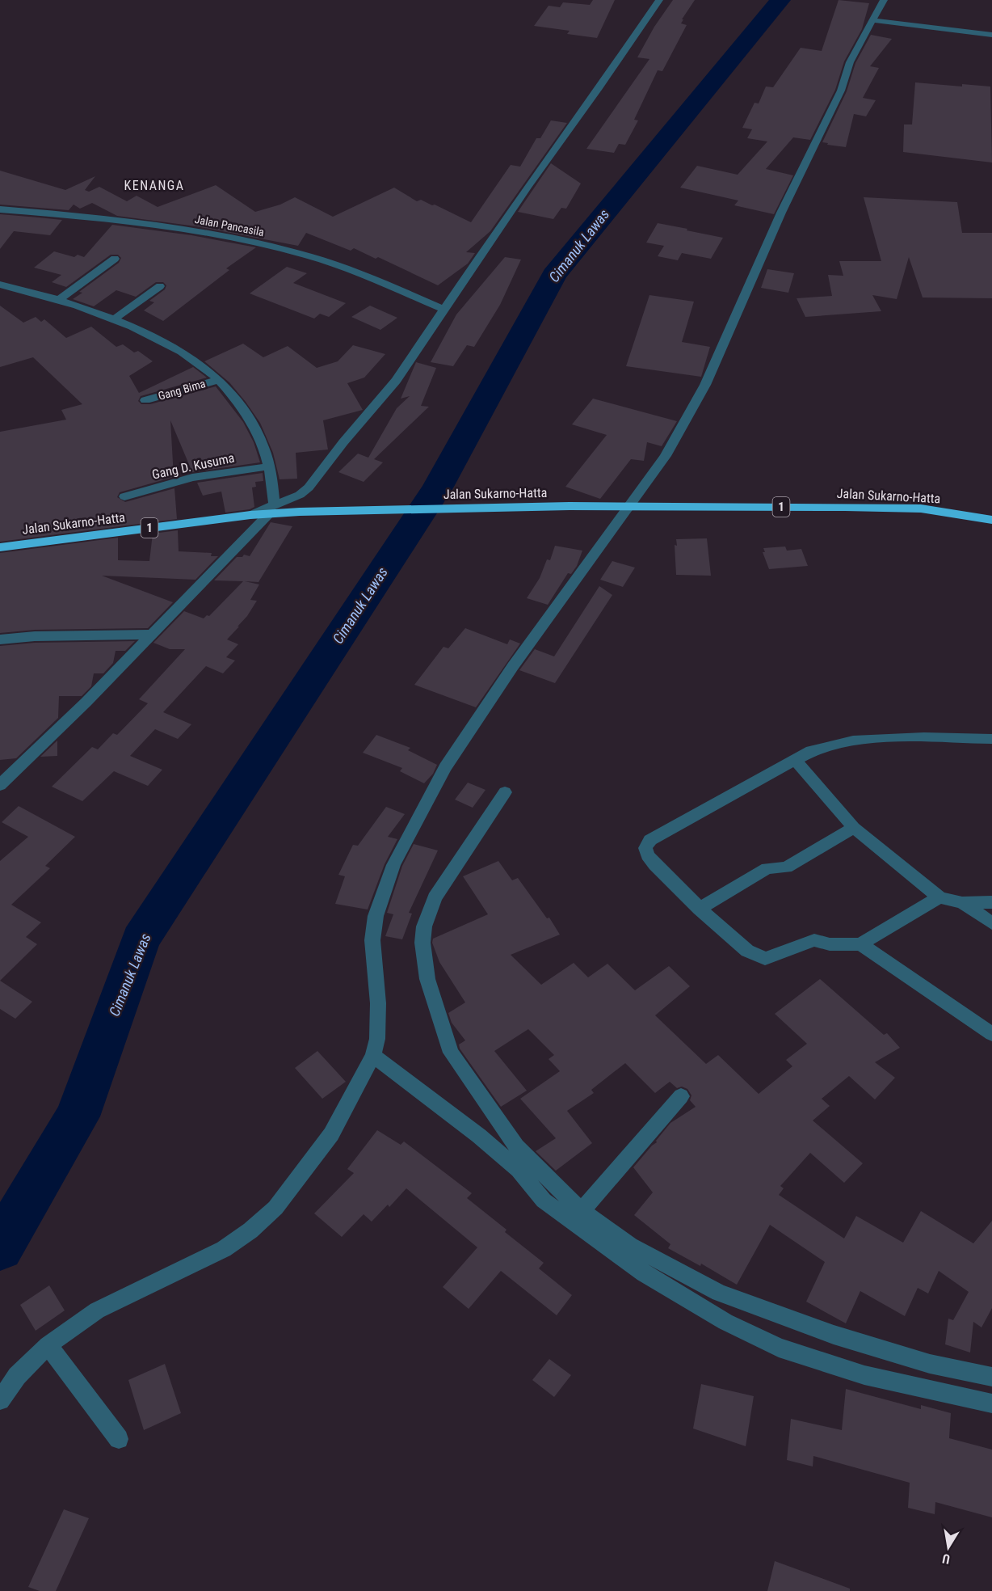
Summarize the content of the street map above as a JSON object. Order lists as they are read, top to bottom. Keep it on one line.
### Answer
{"streets":{"highway":["Jalan Sukarno-Hatta","1"],"street":["Jalan Pancasila","Gang Bima","Gang D. Kusuma"]},"districts":["KENANGA"],"water":["Cimanuk Lawas"],"north":"bottom"}
